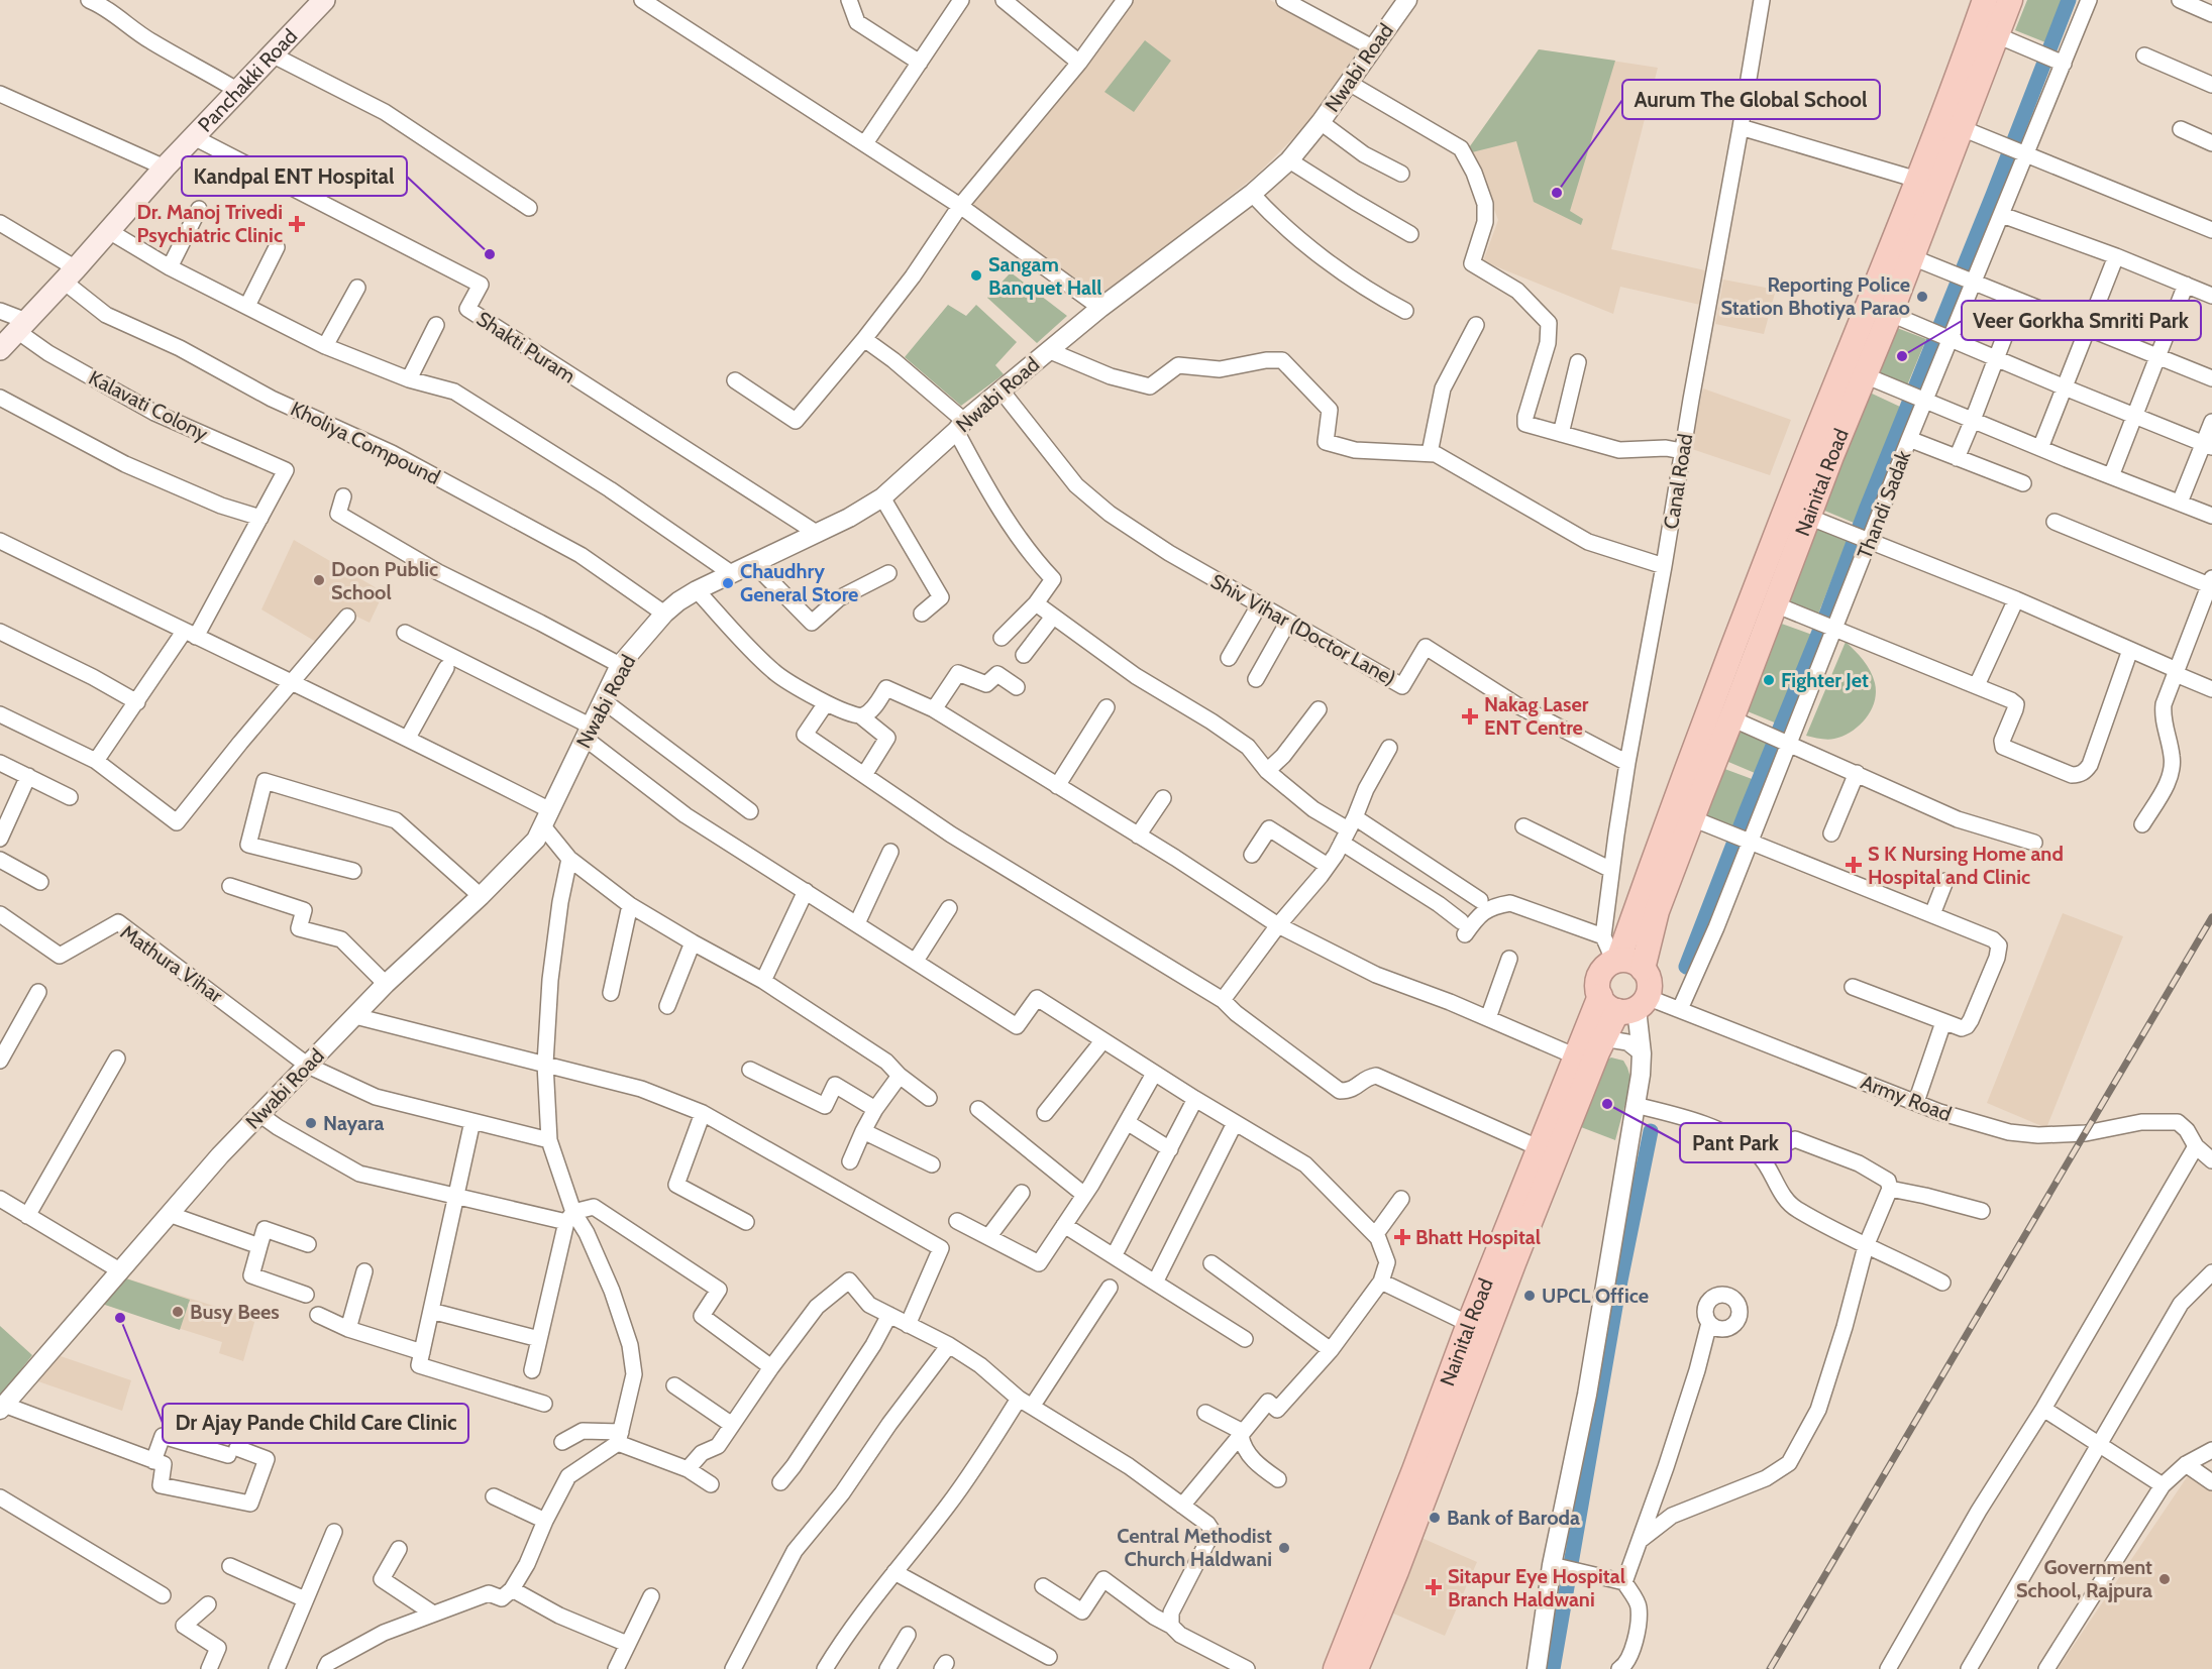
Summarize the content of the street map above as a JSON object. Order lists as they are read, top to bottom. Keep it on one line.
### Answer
{"streets":{"highway":["Nainital Road"],"main road":["Panchakki Road"],"street":["Nwabi Road","Shakti Puram","Kalavati Colony","Kholiya Compound","Canal Road","Thandi Sadak","Shiv Vihar (Doctor Lane)","Mathura Vihar","Army Road"]},"crossings":[["Nwabi Road","Shakti Puram"],["Nwabi Road","Kholiya Compound"],["Nwabi Road","Shiv Vihar (Doctor Lane)"],["Nwabi Road","Mathura Vihar"],["Panchakki Road","Shakti Puram"],["Panchakki Road","Kalavati Colony"],["Panchakki Road","Kholiya Compound"],["Canal Road","Shiv Vihar (Doctor Lane)"],["Nainital Road","Army Road"],["Thandi Sadak","Army Road"]],"places":{"other":["Aurum The Global School","Kandpal ENT Hospital","Sangam Banquet Hall","Reporting Police Station Bhotiya Parao","Veer Gorkha Smriti Park","Doon Public School","Chaudhry General Store","Fighter Jet","Pant Park","Nayara","UPCL Office","Busy Bees","Dr Ajay Pande Child Care Clinic","Bank of Baroda","Central Methodist Church Haldwani","Government School, Rajpura"],"health":["Dr. Manoj Trivedi Psychiatric Clinic","Nakag Laser ENT Centre","S K Nursing Home and Hospital and Clinic","Bhatt Hospital","Sitapur Eye Hospital Branch Haldwani"]}}
